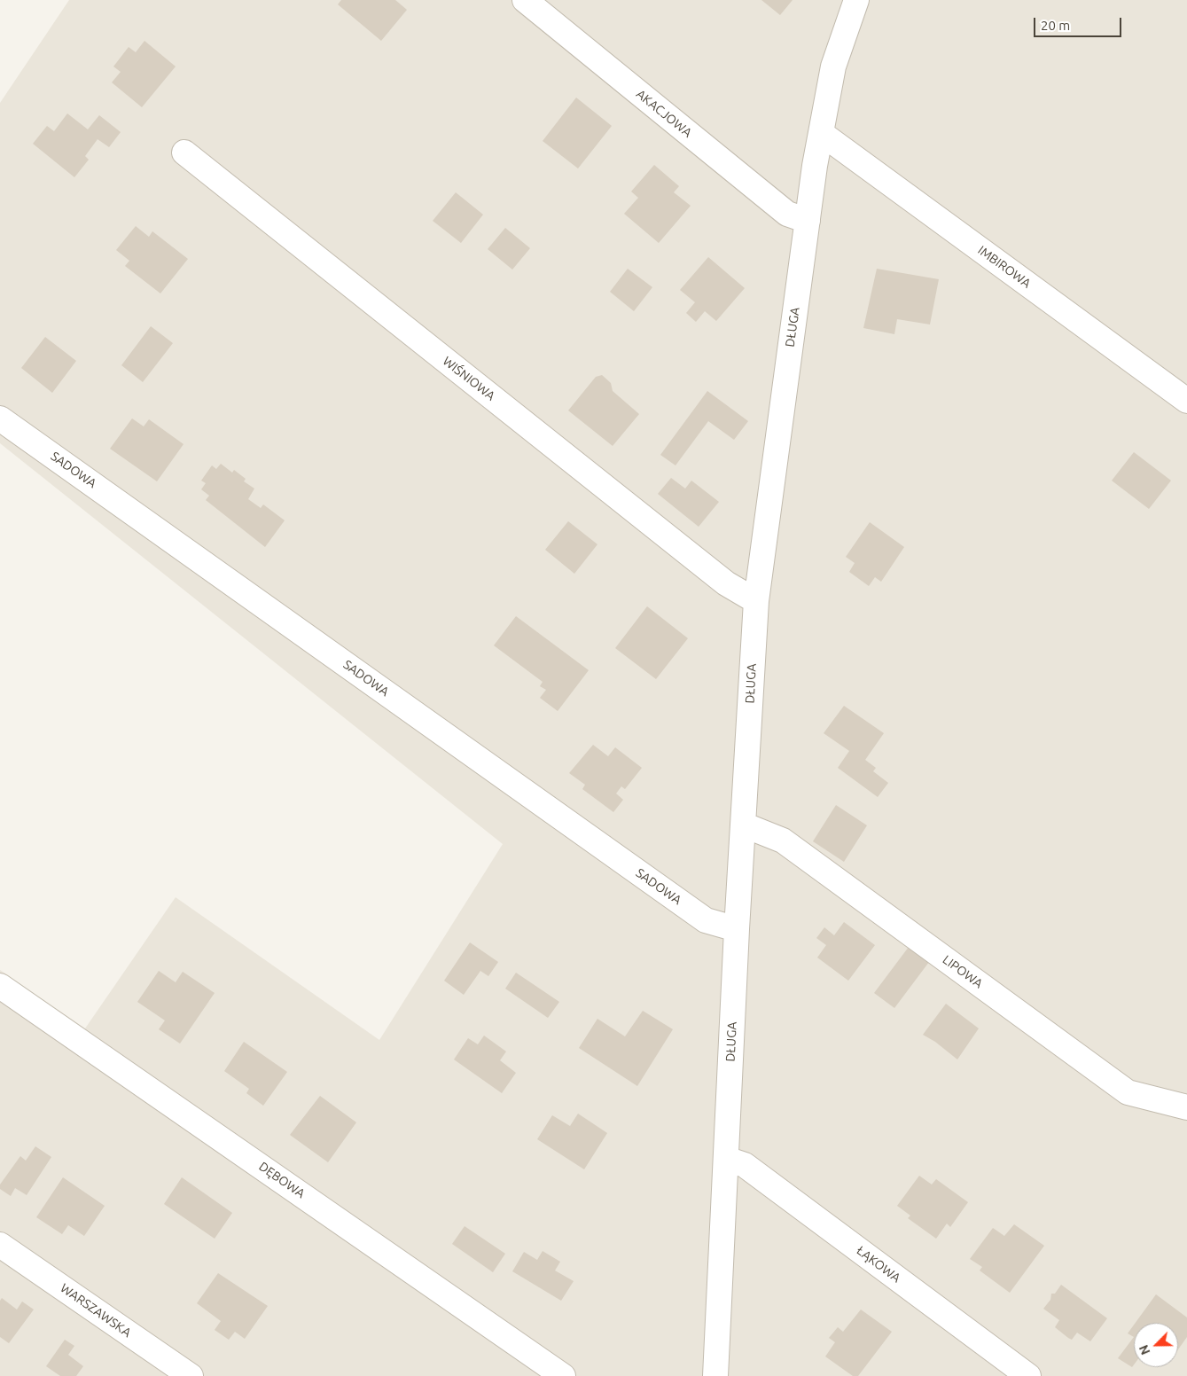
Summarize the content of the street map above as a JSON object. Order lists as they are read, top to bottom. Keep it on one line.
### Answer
{"streets":{"street":["AKACJOWA","IMBIROWA","DŁUGA","WIŚNIOWA","SADOWA","LIPOWA","DĘBOWA","ŁĄKOWA","WARSZAWSKA"]},"crossings":[["AKACJOWA","DŁUGA"],["IMBIROWA","DŁUGA"],["DŁUGA","WIŚNIOWA"],["DŁUGA","SADOWA"],["DŁUGA","LIPOWA"],["DŁUGA","ŁĄKOWA"]],"scale_bar":"20 m","north":"bottom left"}
